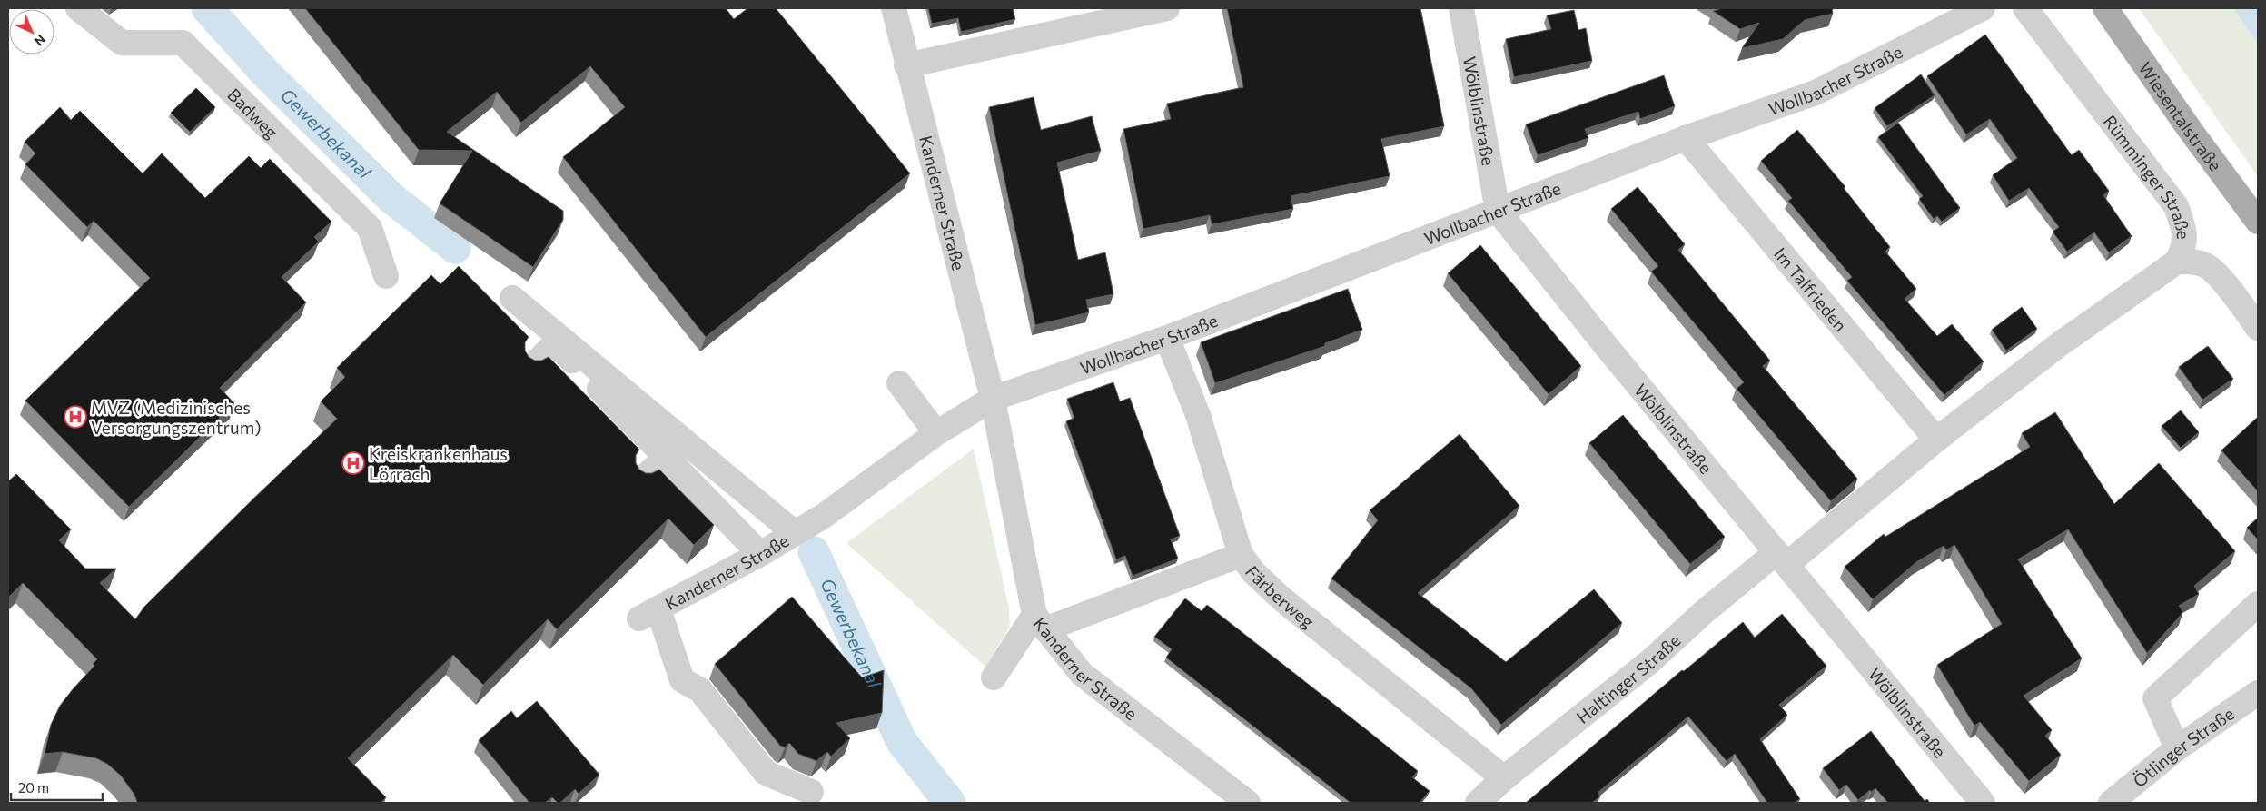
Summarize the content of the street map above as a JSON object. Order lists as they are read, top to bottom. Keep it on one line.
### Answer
{"streets":{"main road":["Wiesentalstraße"],"street":["Wollbacher Straße","Wölblinstraße","Badweg","Rümminger Straße","Kanderner Straße","Im Talfrieden","Färberweg","Haltinger Straße","Ötlinger Straße"]},"crossings":[["Wollbacher Straße","Wölblinstraße"],["Wollbacher Straße","Kanderner Straße"],["Wollbacher Straße","Im Talfrieden"],["Wollbacher Straße","Färberweg"],["Wölblinstraße","Haltinger Straße"],["Rümminger Straße","Haltinger Straße"],["Im Talfrieden","Haltinger Straße"],["Färberweg","Haltinger Straße"]],"water":["Gewerbekanal"],"places":{"hospital":["MVZ (Medizinisches Versorgungszentrum)","Kreiskrankenhaus Lörrach"]},"scale_bar":"20 m","north":"bottom right"}
